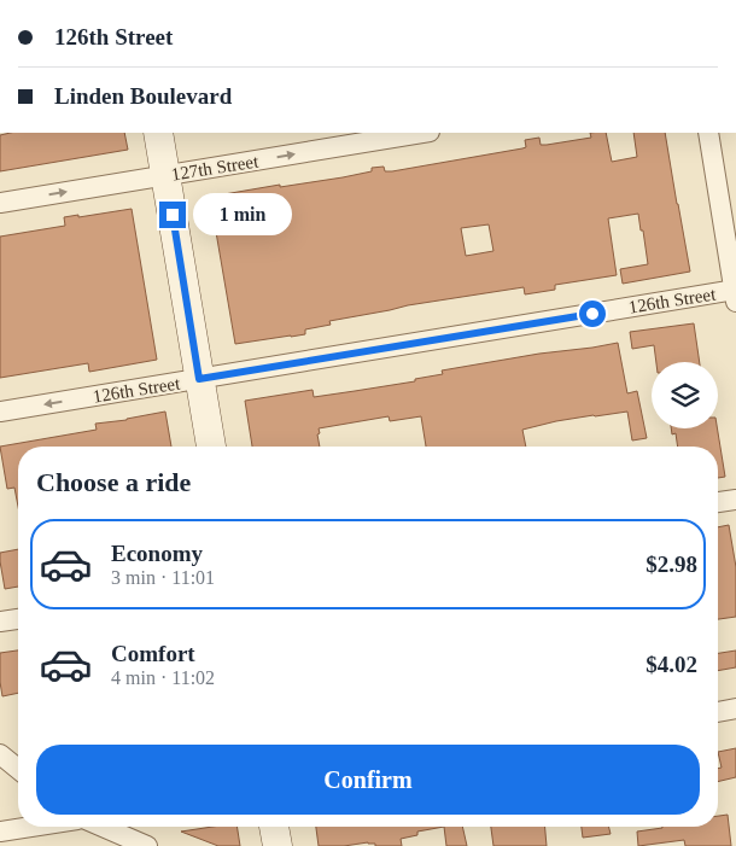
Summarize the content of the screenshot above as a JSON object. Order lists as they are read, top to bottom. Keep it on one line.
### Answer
{"streets":{"street":["127th Street","126th Street"]},"one_way":["127th Street"],"page":{"banner":["126th Street","Linden Boulevard"],"bubble":"1 min","heading":"Choose a ride","list":[{"name":"Economy","note":"3 min · 11:01","value":"$2.98"},{"name":"Comfort","note":"4 min · 11:02","value":"$4.02"}],"buttons":"Confirm"}}
